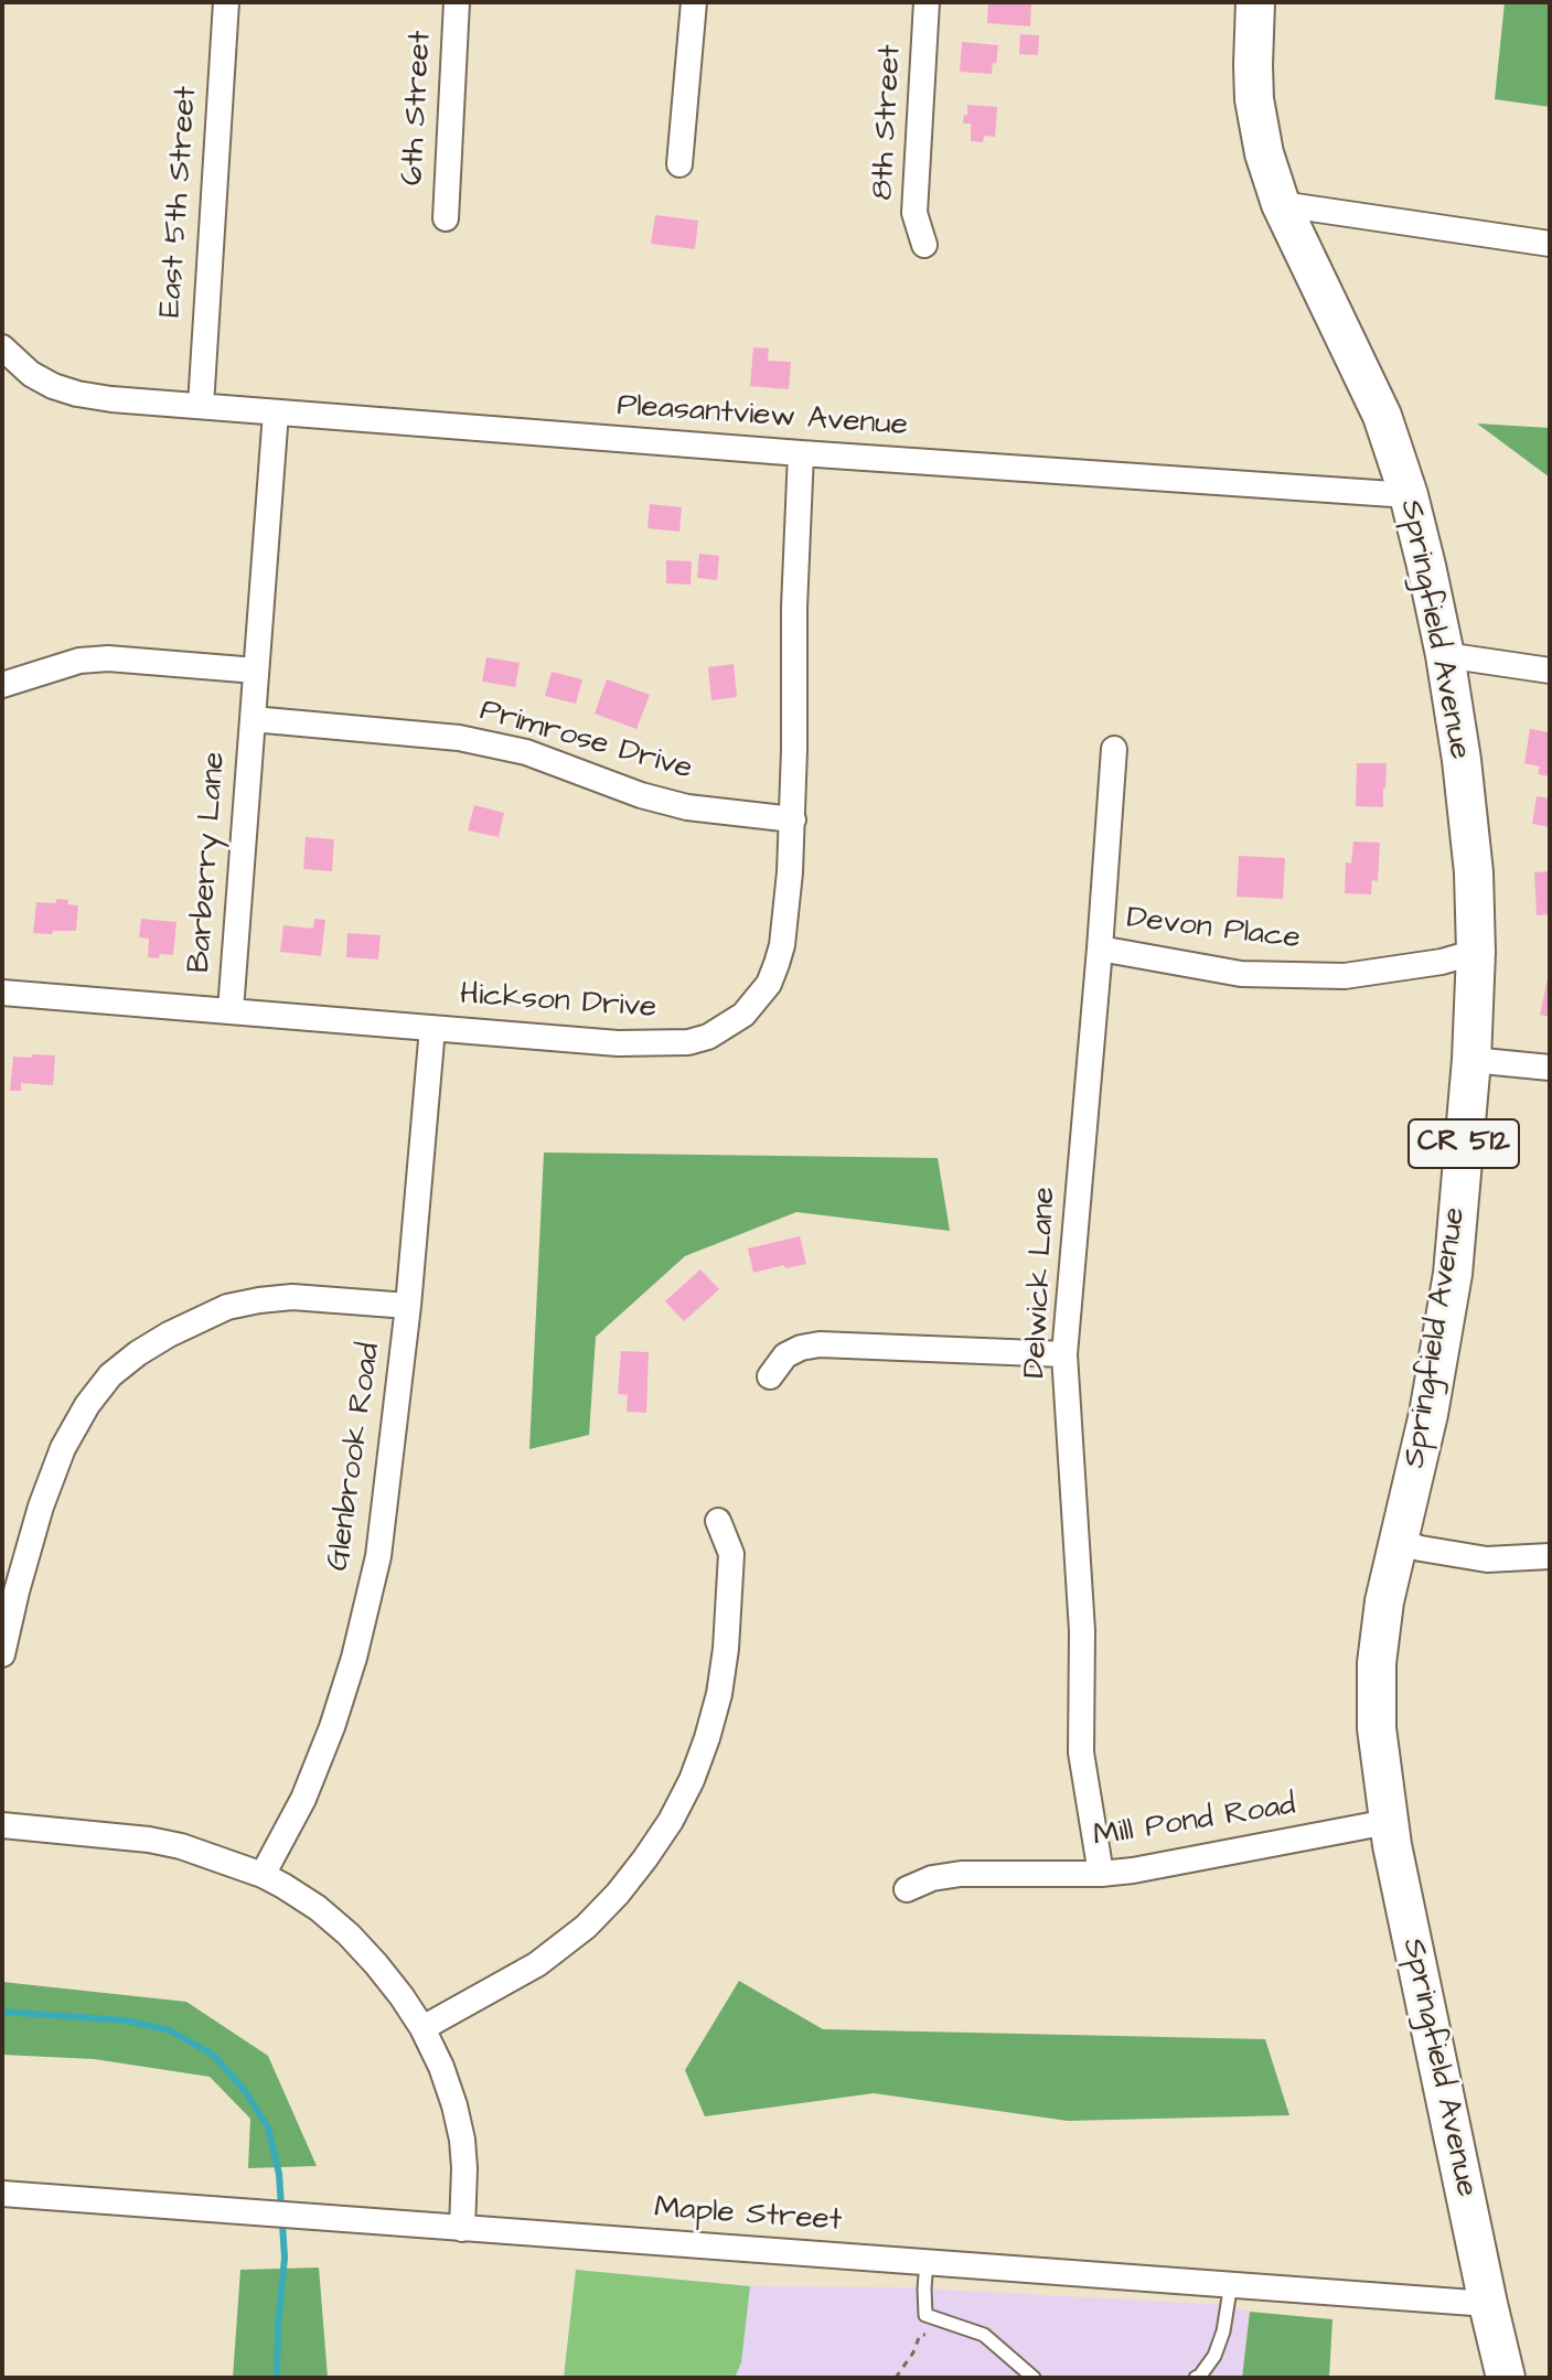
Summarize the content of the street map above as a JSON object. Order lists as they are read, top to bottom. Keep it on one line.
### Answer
{"streets":{"main road":["Springfield Avenue","CR 512"],"street":["6th Street","8th Street","East 5th Street","Pleasantview Avenue","Primrose Drive","Barberry Lane","Devon Place","Hickson Drive","Delwick Lane","Glenbrook Road","Mill Pond Road","Maple Street"]},"crossings":[["East 5th Street","Pleasantview Avenue"],["Pleasantview Avenue","Springfield Avenue"],["Pleasantview Avenue","Hickson Drive"],["Springfield Avenue","Devon Place"],["Springfield Avenue","Mill Pond Road"],["Springfield Avenue","Maple Street"],["Primrose Drive","Barberry Lane"],["Primrose Drive","Hickson Drive"],["Barberry Lane","Hickson Drive"],["Devon Place","Delwick Lane"],["Hickson Drive","Glenbrook Road"],["Delwick Lane","Mill Pond Road"]]}
